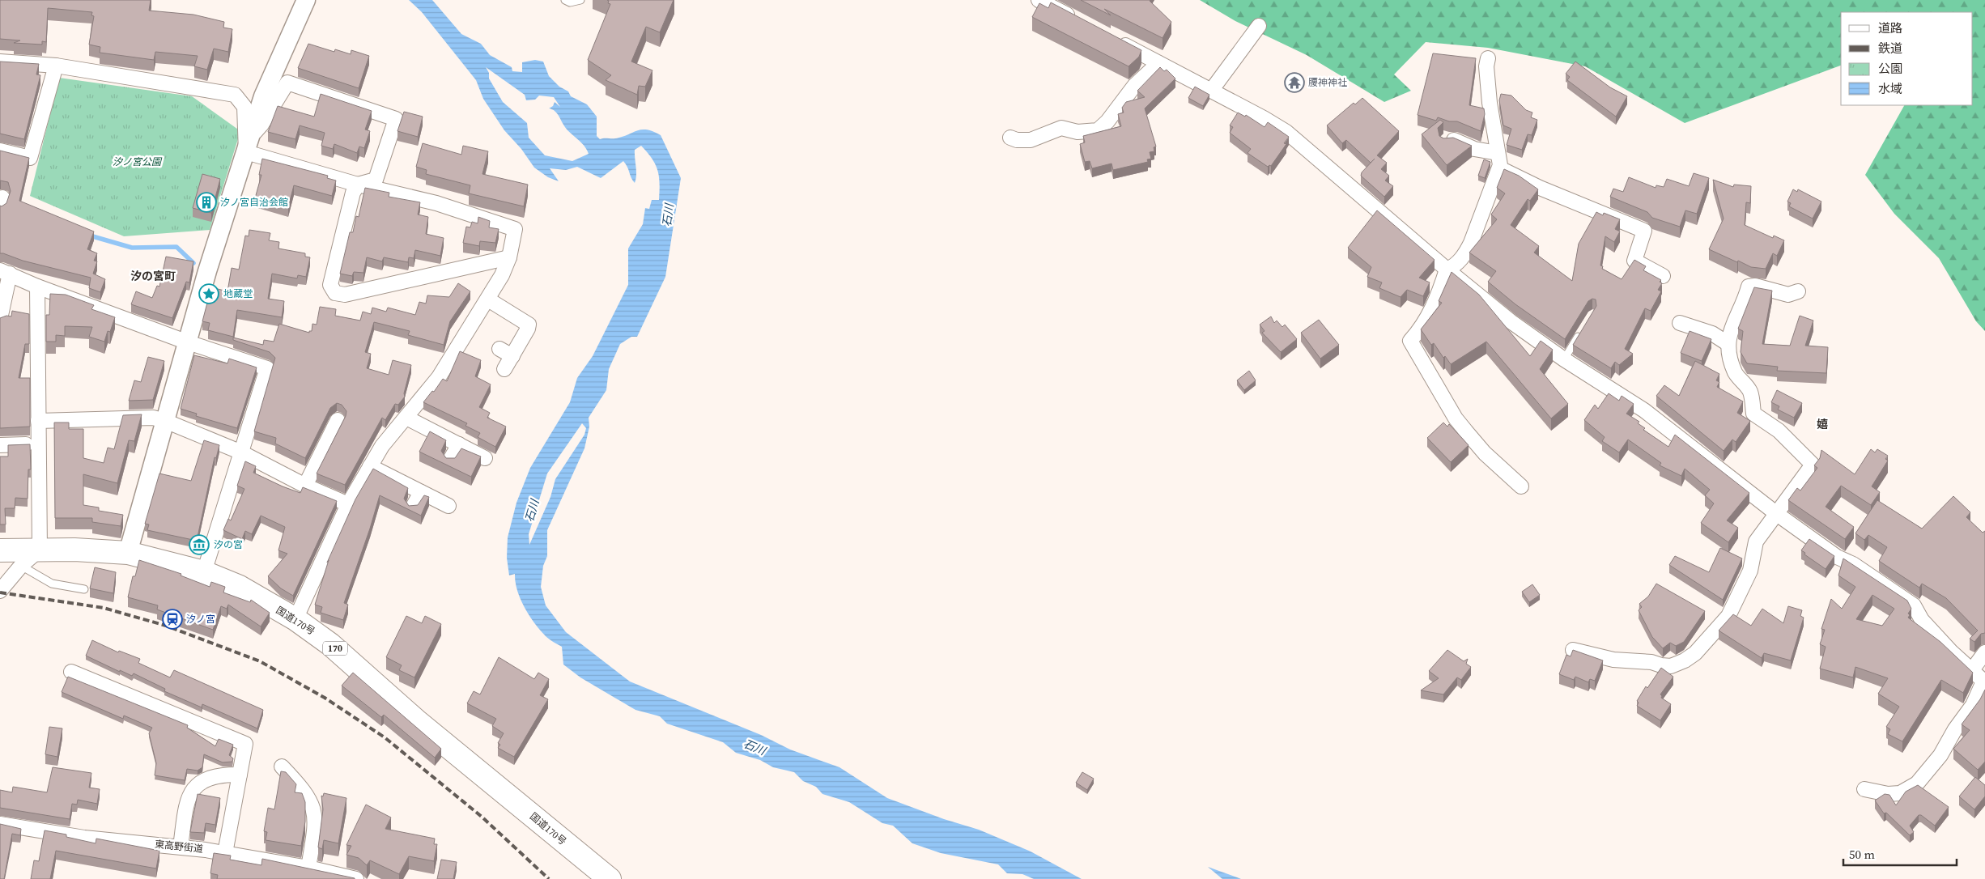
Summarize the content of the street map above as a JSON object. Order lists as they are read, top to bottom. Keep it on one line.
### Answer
{"streets":{"highway":["国道170号","170"],"street":["東高野街道"]},"districts":["汐の宮町","嬉"],"water":["石川"],"parks":["汐ノ宮公園"],"places":{"temple":["腰神神社"],"building":["汐ノ宮自治会館"],"place":["地蔵堂"],"museum":["汐の宮"],"station":["汐ノ宮"]},"legend":["道路","鉄道","公園","水域"],"scale_bar":"50 m"}
